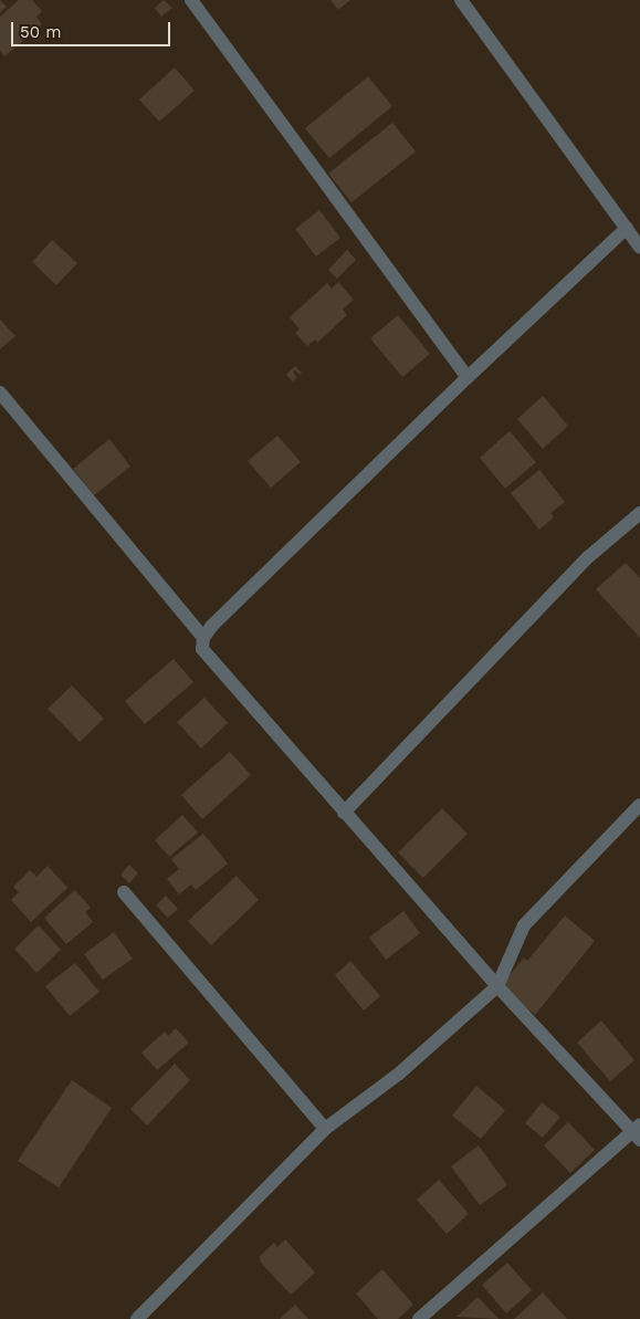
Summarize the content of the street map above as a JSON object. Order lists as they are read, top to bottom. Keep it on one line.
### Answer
{"scale_bar":"50 m"}
